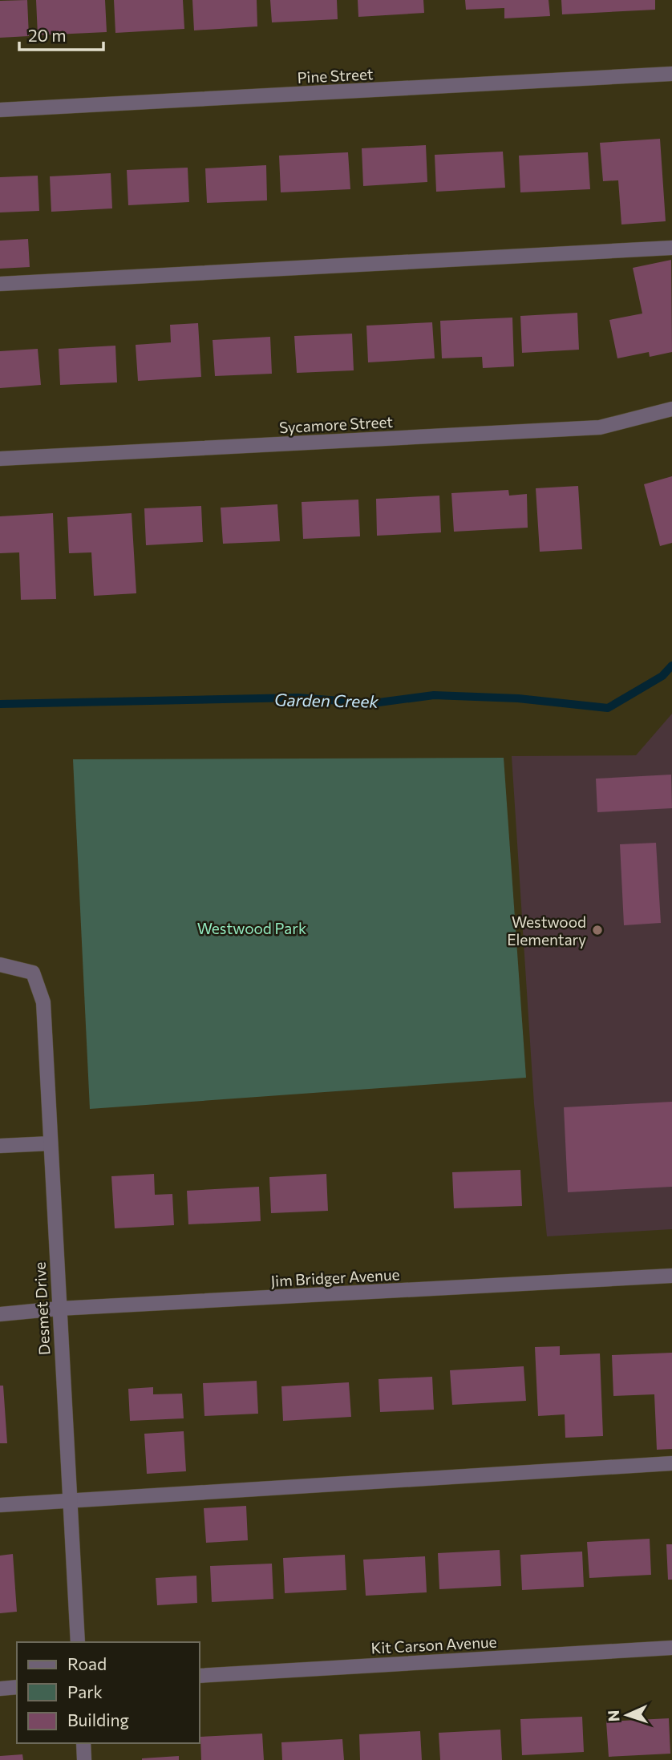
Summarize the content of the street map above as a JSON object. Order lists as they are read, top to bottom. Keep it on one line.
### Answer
{"streets":{"street":["Pine Street","Sycamore Street","Jim Bridger Avenue","Desmet Drive","Kit Carson Avenue"]},"crossings":[["Jim Bridger Avenue","Desmet Drive"]],"water":["Garden Creek"],"parks":["Westwood Park"],"places":["Westwood Elementary"],"legend":["Road","Park","Building"],"scale_bar":"20 m","north":"left"}
